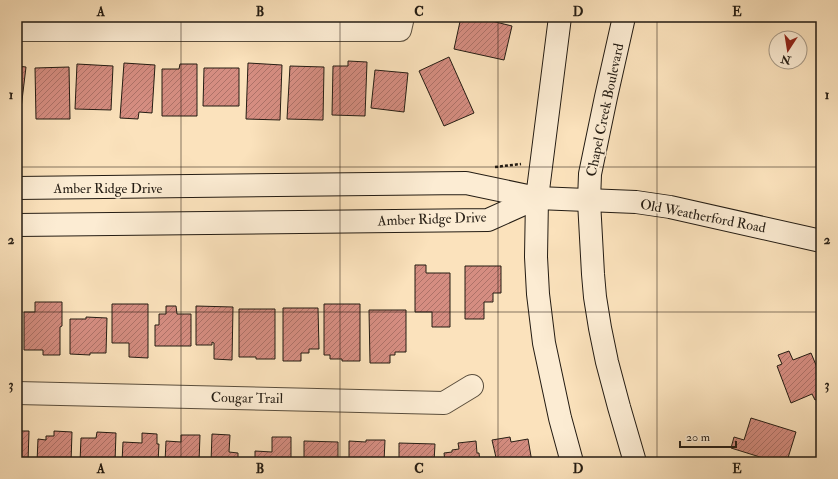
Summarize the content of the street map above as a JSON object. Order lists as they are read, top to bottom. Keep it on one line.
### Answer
{"streets":{"street":["Chapel Creek Boulevard","Amber Ridge Drive","Old Weatherford Road","Cougar Trail"]},"crossings":[["Chapel Creek Boulevard","Old Weatherford Road"],["Amber Ridge Drive","Old Weatherford Road"]],"scale_bar":"20 m","north":"bottom","grid":{"columns":["A","B","C","D","E"],"rows":["1","2","3"]}}
